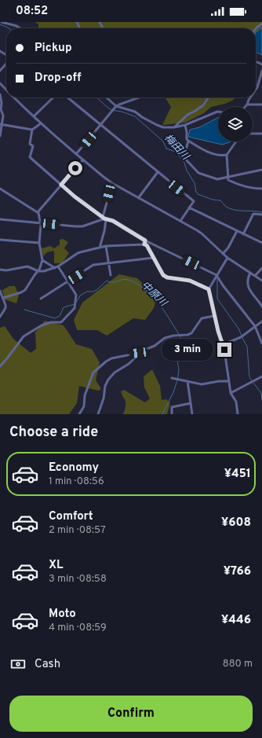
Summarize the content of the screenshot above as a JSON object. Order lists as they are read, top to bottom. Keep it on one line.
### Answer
{"water":["梅田川","中原川"],"page":{"status":"08:52","banner":["Pickup","Drop-off"],"bubble":"3 min","heading":"Choose a ride","list":[{"name":"Economy","note":"1 min · 08:56","value":"¥451"},{"name":"Comfort","note":"2 min · 08:57","value":"¥608"},{"name":"XL","note":"3 min · 08:58","value":"¥766"},{"name":"Moto","note":"4 min · 08:59","value":"¥446"}],"pay":["Cash","880 m"],"buttons":"Confirm"}}
